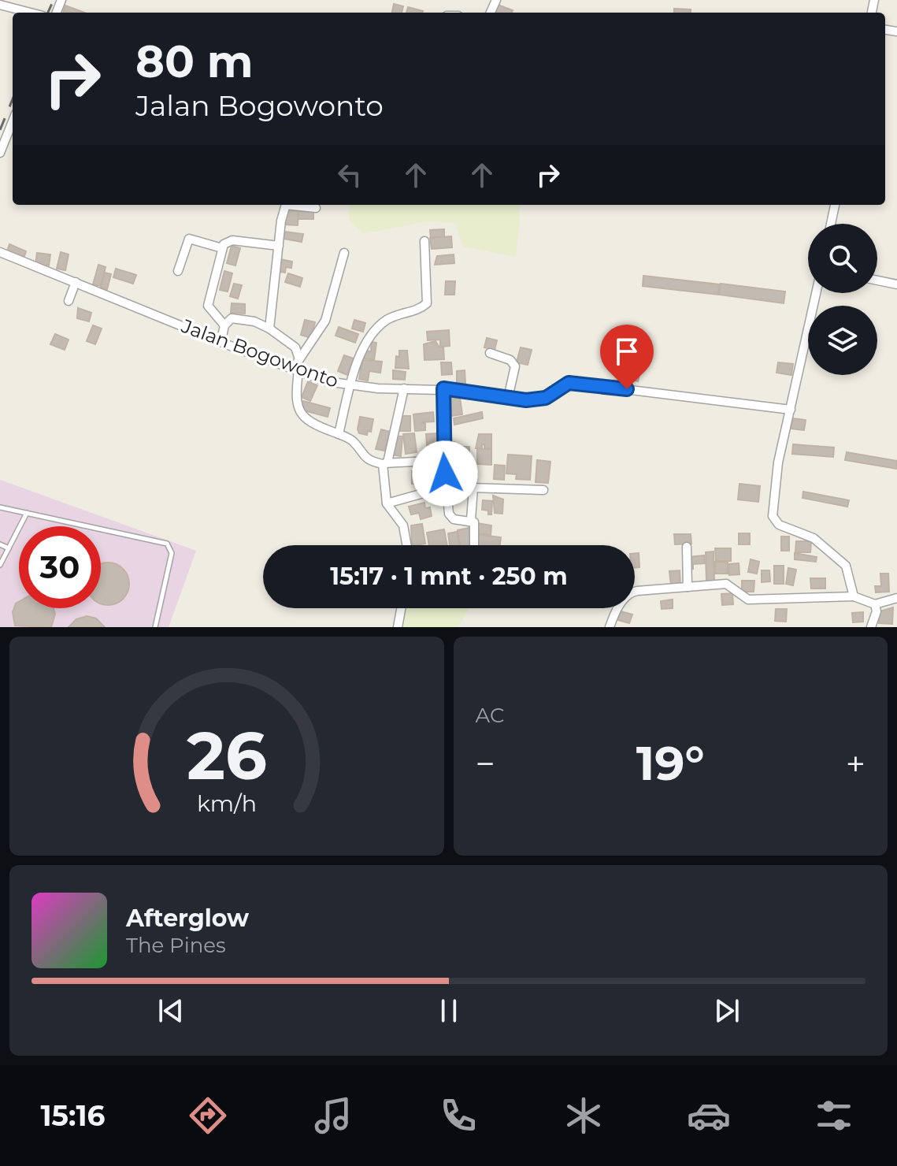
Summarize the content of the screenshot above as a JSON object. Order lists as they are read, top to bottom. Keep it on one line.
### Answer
{"streets":{"street":["Jalan Bogowonto"]},"page":{"turn":["80 m","Jalan Bogowonto"],"limit":"30","trip":"15:17 · 1 mnt · 250 m","tile":"AC","heat":["−","19°","+"],"song":["Afterglow","The Pines"],"tabs":"15:16","gauge":["26","km/h"]}}
